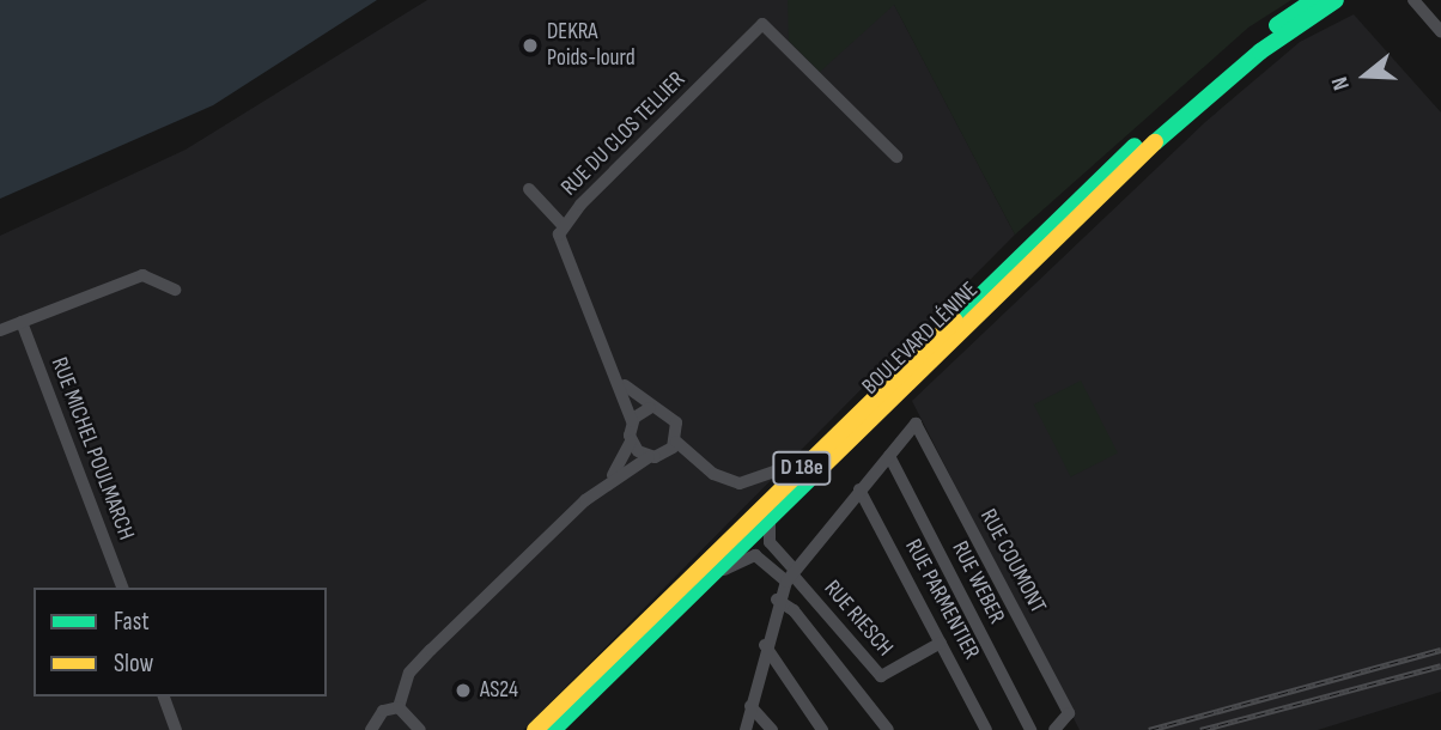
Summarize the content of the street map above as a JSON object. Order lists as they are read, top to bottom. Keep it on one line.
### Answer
{"streets":{"main road":["BOULEVARD LÉNINE","D 18e"],"street":["RUE DU CLOS TELLIER","RUE MICHEL POULMARCH","RUE COUMONT","RUE WEBER","RUE PARMENTIER","RUE RIESCH"]},"crossings":[["RUE COUMONT","RUE WEBER"],["RUE PARMENTIER","RUE RIESCH"]],"places":["DEKRA Poids-lourd","AS24"],"legend":["Fast","Slow"],"north":"left"}
